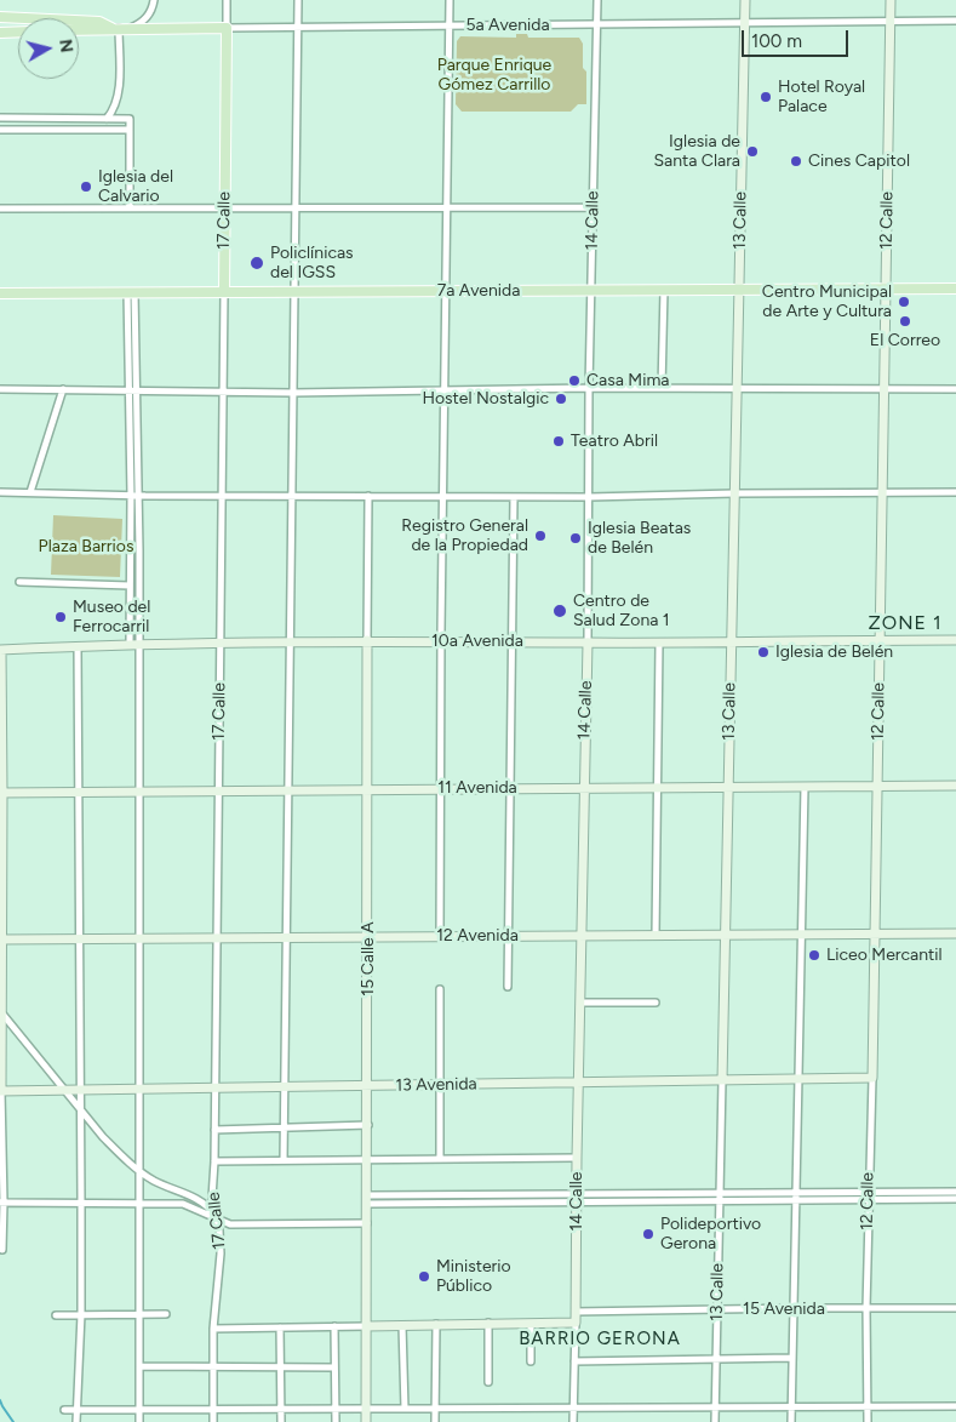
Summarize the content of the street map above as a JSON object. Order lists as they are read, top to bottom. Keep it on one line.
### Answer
{"streets":{"main road":["5a Avenida","17 Calle","7a Avenida"],"street":["14 Calle","13 Calle","12 Calle","10a Avenida","11 Avenida","12 Avenida","15 Calle A","13 Avenida","15 Avenida"]},"crossings":[["5a Avenida","17 Calle"],["5a Avenida","14 Calle"],["5a Avenida","13 Calle"],["5a Avenida","12 Calle"],["17 Calle","7a Avenida"],["17 Calle","10a Avenida"],["17 Calle","11 Avenida"],["17 Calle","12 Avenida"],["17 Calle","13 Avenida"],["14 Calle","7a Avenida"],["14 Calle","10a Avenida"],["14 Calle","11 Avenida"],["14 Calle","12 Avenida"],["14 Calle","13 Avenida"],["14 Calle","15 Avenida"],["13 Calle","7a Avenida"],["13 Calle","10a Avenida"],["13 Calle","11 Avenida"],["13 Calle","12 Avenida"],["13 Calle","13 Avenida"],["13 Calle","15 Avenida"],["12 Calle","7a Avenida"],["12 Calle","10a Avenida"],["12 Calle","11 Avenida"],["12 Calle","12 Avenida"],["12 Calle","13 Avenida"],["12 Calle","15 Avenida"],["10a Avenida","15 Calle A"],["11 Avenida","15 Calle A"],["12 Avenida","15 Calle A"],["15 Calle A","13 Avenida"]],"districts":["ZONE 1","BARRIO GERONA"],"parks":["Parque Enrique Gómez Carrillo","Plaza Barrios"],"places":["Hotel Royal Palace","Iglesia de Santa Clara","Cines Capitol","Iglesia del Calvario","Policlínicas del IGSS","Centro Municipal de Arte y Cultura","El Correo","Casa Mima","Hostel Nostalgic","Teatro Abril","Registro General de la Propiedad","Iglesia Beatas de Belén","Centro de Salud Zona 1","Museo del Ferrocarril","Iglesia de Belén","Liceo Mercantil","Polideportivo Gerona","Ministerio Público"],"scale_bar":"100 m","north":"right"}
